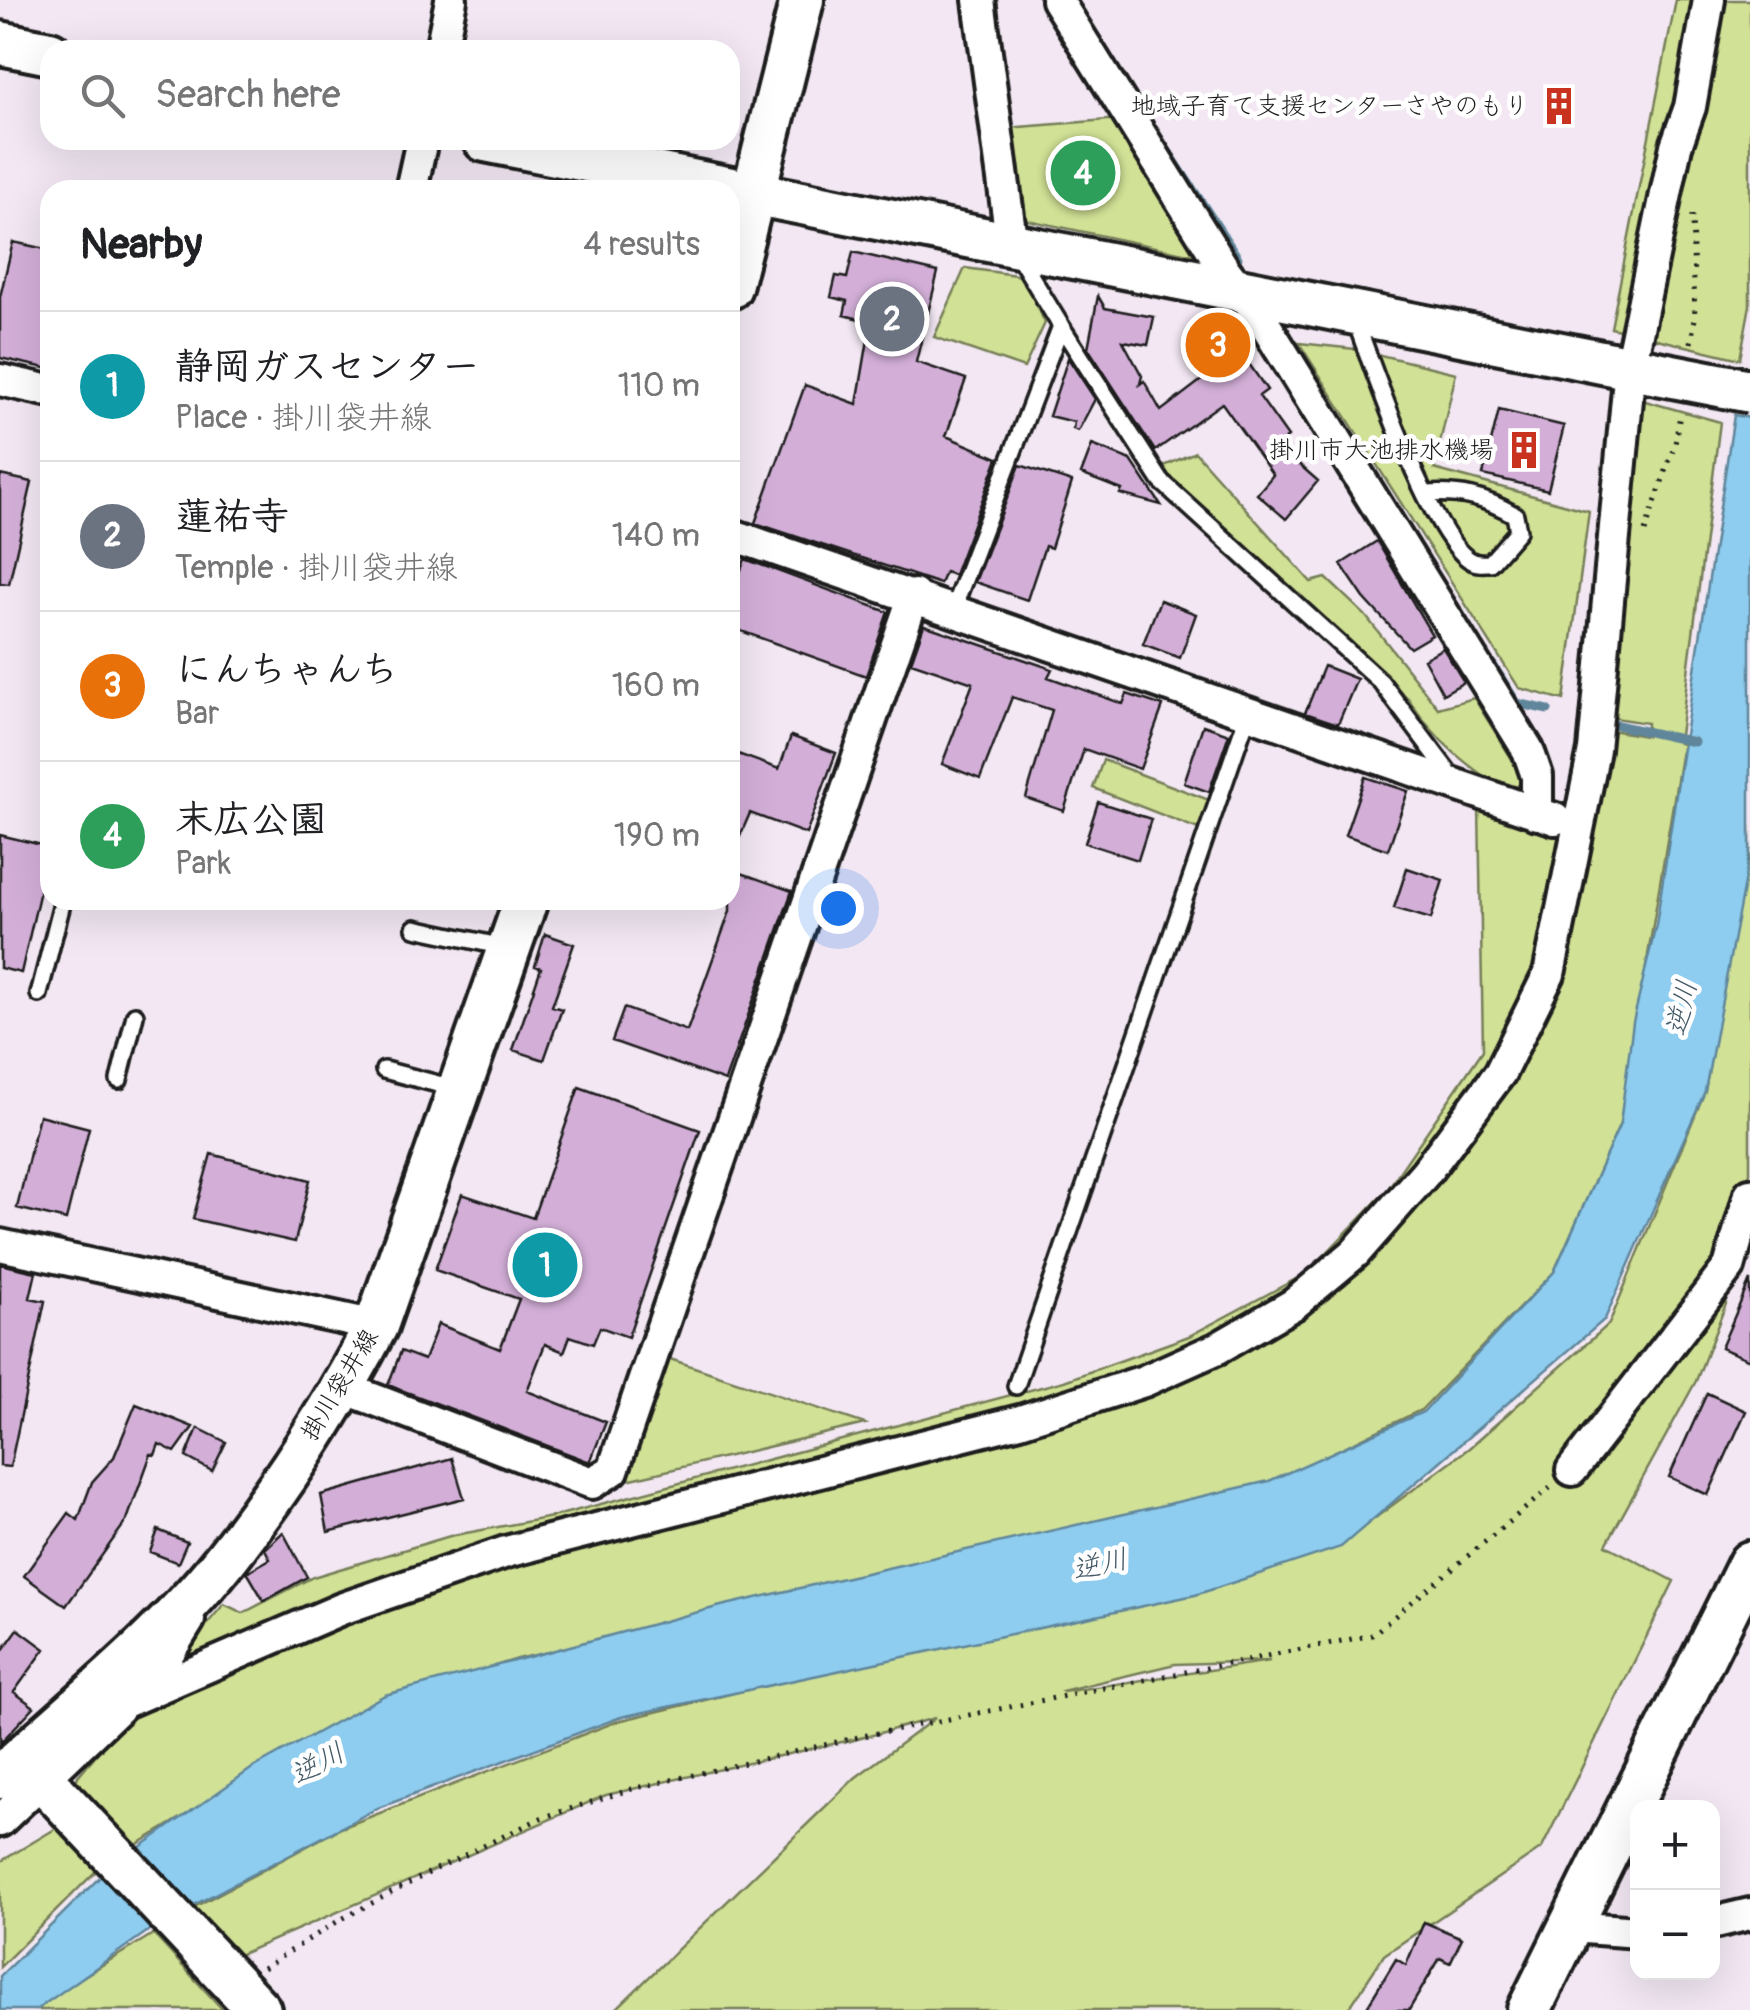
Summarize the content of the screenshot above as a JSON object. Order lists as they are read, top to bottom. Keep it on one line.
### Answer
{"streets":{"street":["掛川袋井線"]},"water":["逆川"],"places":{"building":["地域子育て支援センターさやのもり","掛川市大池排水機場"]},"page":{"search":"Search here","pins":["4","2","3","1"],"heading":["Nearby","4 results"],"list":[{"mark":"1","name":"静岡ガスセンター","note":"Place · 掛川袋井線","value":"110 m"},{"mark":"2","name":"蓮祐寺","note":"Temple · 掛川袋井線","value":"140 m"},{"mark":"3","name":"にんちゃんち","note":"Bar","value":"160 m"},{"mark":"4","name":"末広公園","note":"Park","value":"190 m"}],"map_buttons":["+","−"]}}
